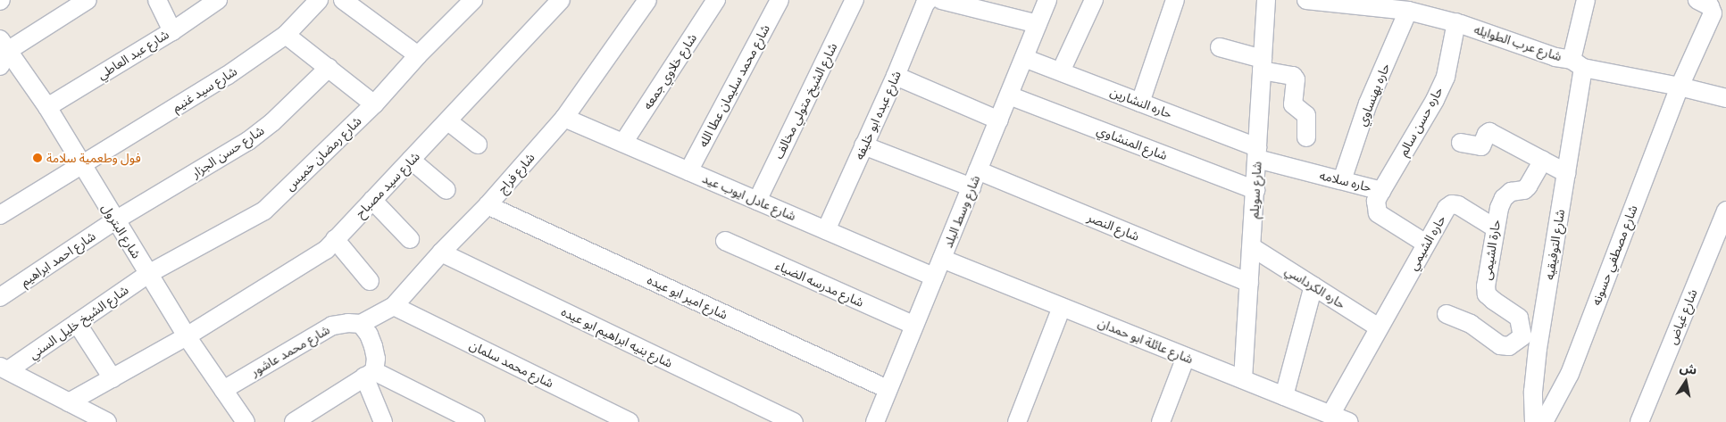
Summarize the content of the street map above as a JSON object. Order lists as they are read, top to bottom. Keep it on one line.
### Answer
{"streets":{"street":["شارع عرب الطوايله","شارع عبد العاطي","شارع خلاوي جمعه","شارع محمد سليمان عطا الله","شارع سيد غنيم","حاره بهنساوي","شارع الشيخ متولي مخالف","حاره النشارين","شارع عبده ابو خليفه","حاره حسن سالم","شارع المنشاوي","شارع حسن الجزار","شارع رمضان خميس","شارع فراج","حاره سلامه","شارع سيد مصباح","شارع سويلم","شارع عادل ايوب عيد","شارع وسط البلد","شارع النصر","شارع البترول","حاره الشيمي","شارع التوفيقيه","حارة الشيمى","شارع مصطفي حسونه","شارع احمد ابراهيم","شارع مدرسه الضياء","حاره الكرداسي","شارع امير ابو عيده","شارع غياض","شارع الشيخ خليل السني","شارع بنيه ابراهيم ابو عيده","شارع عائلة ابو حمدان","شارع محمد عاشور","شارع محمد سلمان"]},"crossings":[["شارع عرب الطوايله","حاره بهنساوي"],["شارع عرب الطوايله","حاره حسن سالم"],["شارع عرب الطوايله","شارع التوفيقيه"],["شارع عرب الطوايله","شارع مصطفي حسونه"],["شارع عبد العاطي","شارع البترول"],["شارع خلاوي جمعه","شارع عادل ايوب عيد"],["شارع محمد سليمان عطا الله","شارع عادل ايوب عيد"],["شارع سيد غنيم","شارع البترول"],["حاره بهنساوي","حاره سلامه"],["شارع الشيخ متولي مخالف","شارع عادل ايوب عيد"],["حاره النشارين","حاره سلامه"],["حاره النشارين","شارع سويلم"],["حاره النشارين","شارع وسط البلد"],["شارع عبده ابو خليفه","شارع عادل ايوب عيد"],["حاره حسن سالم","حاره سلامه"],["شارع المنشاوي","شارع سويلم"],["شارع المنشاوي","شارع وسط البلد"],["شارع حسن الجزار","شارع البترول"],["شارع حسن الجزار","شارع احمد ابراهيم"],["شارع رمضان خميس","شارع البترول"],["شارع رمضان خميس","شارع الشيخ خليل السني"],["شارع فراج","شارع عادل ايوب عيد"],["شارع فراج","شارع امير ابو عيده"],["شارع فراج","شارع بنيه ابراهيم ابو عيده"],["شارع فراج","شارع محمد عاشور"],["شارع فراج","شارع محمد سلمان"],["حاره سلامه","شارع سويلم"],["حاره سلامه","حاره الشيمي"],["شارع سيد مصباح","شارع البترول"],["شارع سويلم","شارع النصر"],["شارع سويلم","حاره الكرداسي"],["شارع سويلم","شارع عائلة ابو حمدان"],["شارع عادل ايوب عيد","شارع وسط البلد"],["شارع وسط البلد","شارع النصر"],["شارع وسط البلد","شارع مدرسه الضياء"],["شارع وسط البلد","شارع امير ابو عيده"],["شارع وسط البلد","شارع عائلة ابو حمدان"],["شارع البترول","شارع احمد ابراهيم"],["شارع البترول","شارع الشيخ خليل السني"],["شارع البترول","شارع محمد عاشور"],["حاره الشيمي","حارة الشيمى"],["حاره الشيمي","حاره الكرداسي"],["حاره الشيمي","شارع عائلة ابو حمدان"],["شارع التوفيقيه","حارة الشيمى"]],"places":["فول وطعمية سلامة"],"north":"top"}
